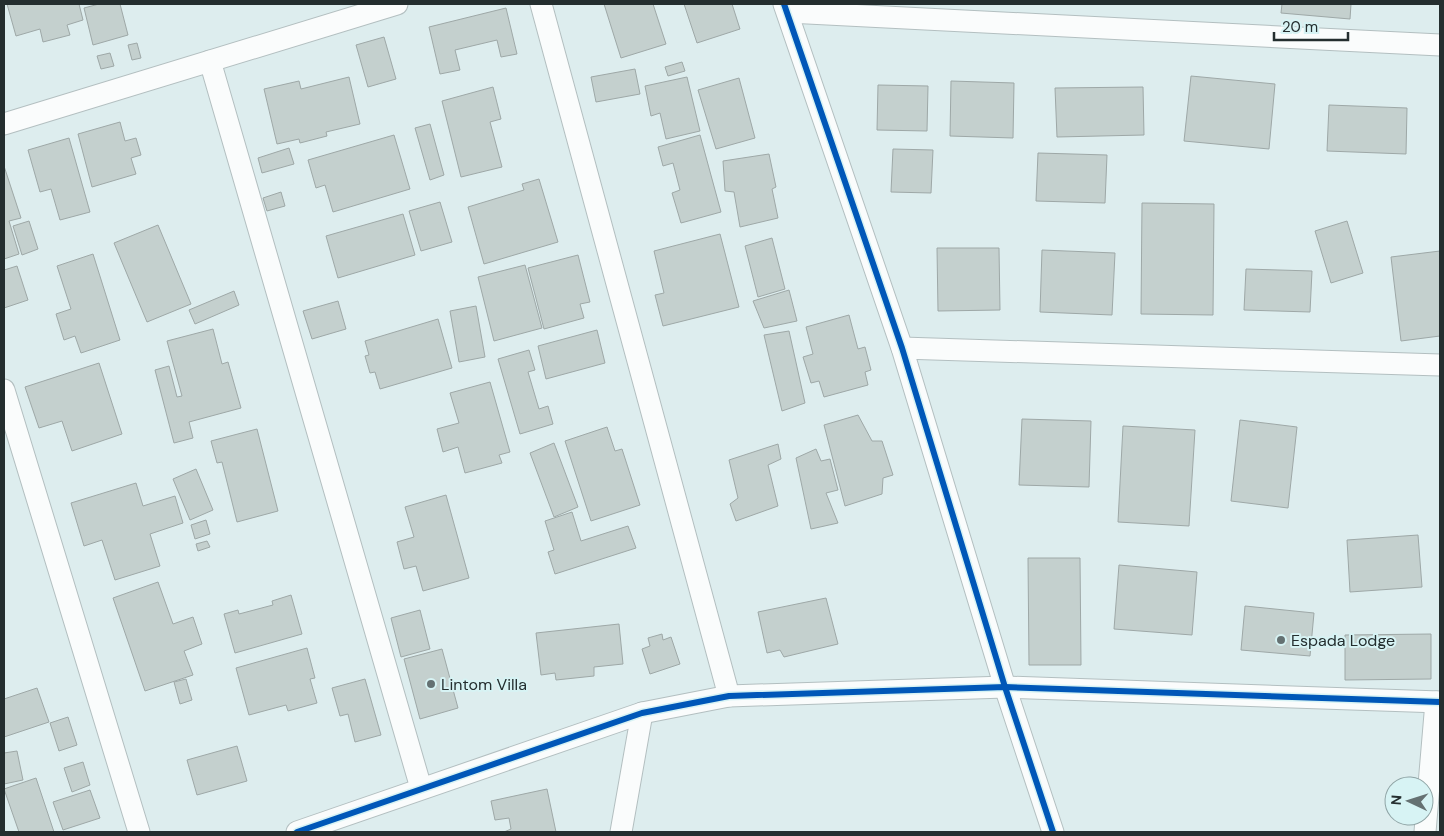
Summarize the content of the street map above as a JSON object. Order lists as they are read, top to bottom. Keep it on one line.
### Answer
{"places":["Espada Lodge","Lintom Villa"],"scale_bar":"20 m","north":"left"}
